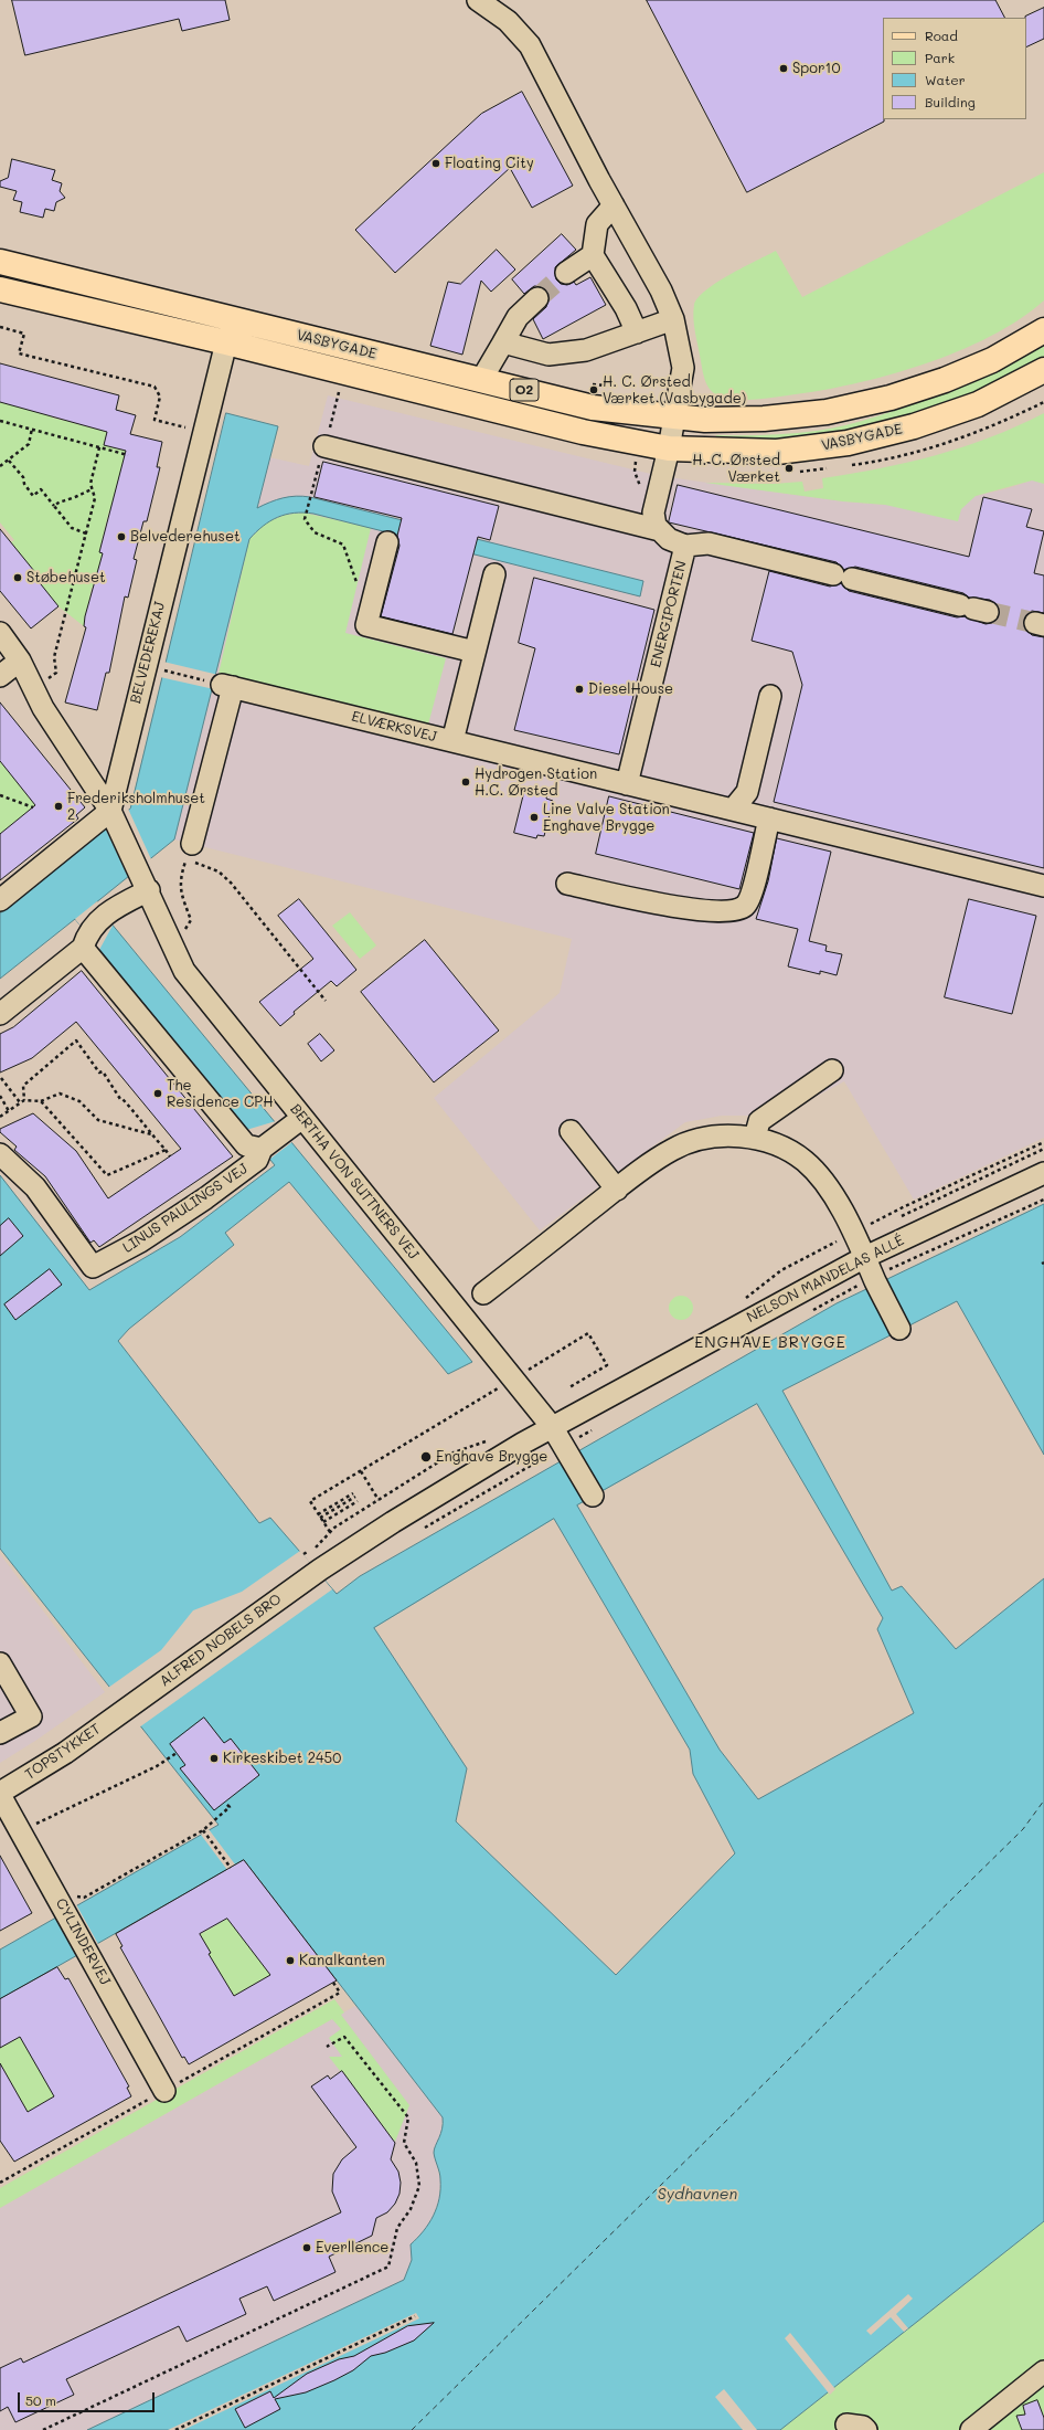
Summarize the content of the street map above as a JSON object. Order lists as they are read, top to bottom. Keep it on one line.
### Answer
{"streets":{"main road":["VASBYGADE","O2"],"street":["ENERGIPORTEN","BELVEDEREKAJ","ELVÆRKSVEJ","BERTHA VON SUTTNERS VEJ","LINUS PAULINGS VEJ","NELSON MANDELAS ALLÉ","ALFRED NOBELS BRO","TOPSTYKKET","CYLINDERVEJ"]},"crossings":[["VASBYGADE","BELVEDEREKAJ"],["BELVEDEREKAJ","BERTHA VON SUTTNERS VEJ"],["BERTHA VON SUTTNERS VEJ","LINUS PAULINGS VEJ"],["BERTHA VON SUTTNERS VEJ","NELSON MANDELAS ALLÉ"],["NELSON MANDELAS ALLÉ","ALFRED NOBELS BRO"],["ALFRED NOBELS BRO","TOPSTYKKET"],["TOPSTYKKET","CYLINDERVEJ"]],"districts":["ENGHAVE BRYGGE"],"water":["Sydhavnen"],"places":["Spor10","Floating City","H. C. Ørsted Værket (Vasbygade)","H. C. Ørsted Værket","Belvederehuset","Støbehuset","DieselHouse","Hydrogen Station H.C. Ørsted","Frederiksholmhuset 2","Line Valve Station Enghave Brygge","The Residence CPH","Enghave Brygge","Kirkeskibet 2450","Kanalkanten","Everllence"],"legend":["Road","Park","Water","Building"],"scale_bar":"50 m"}
